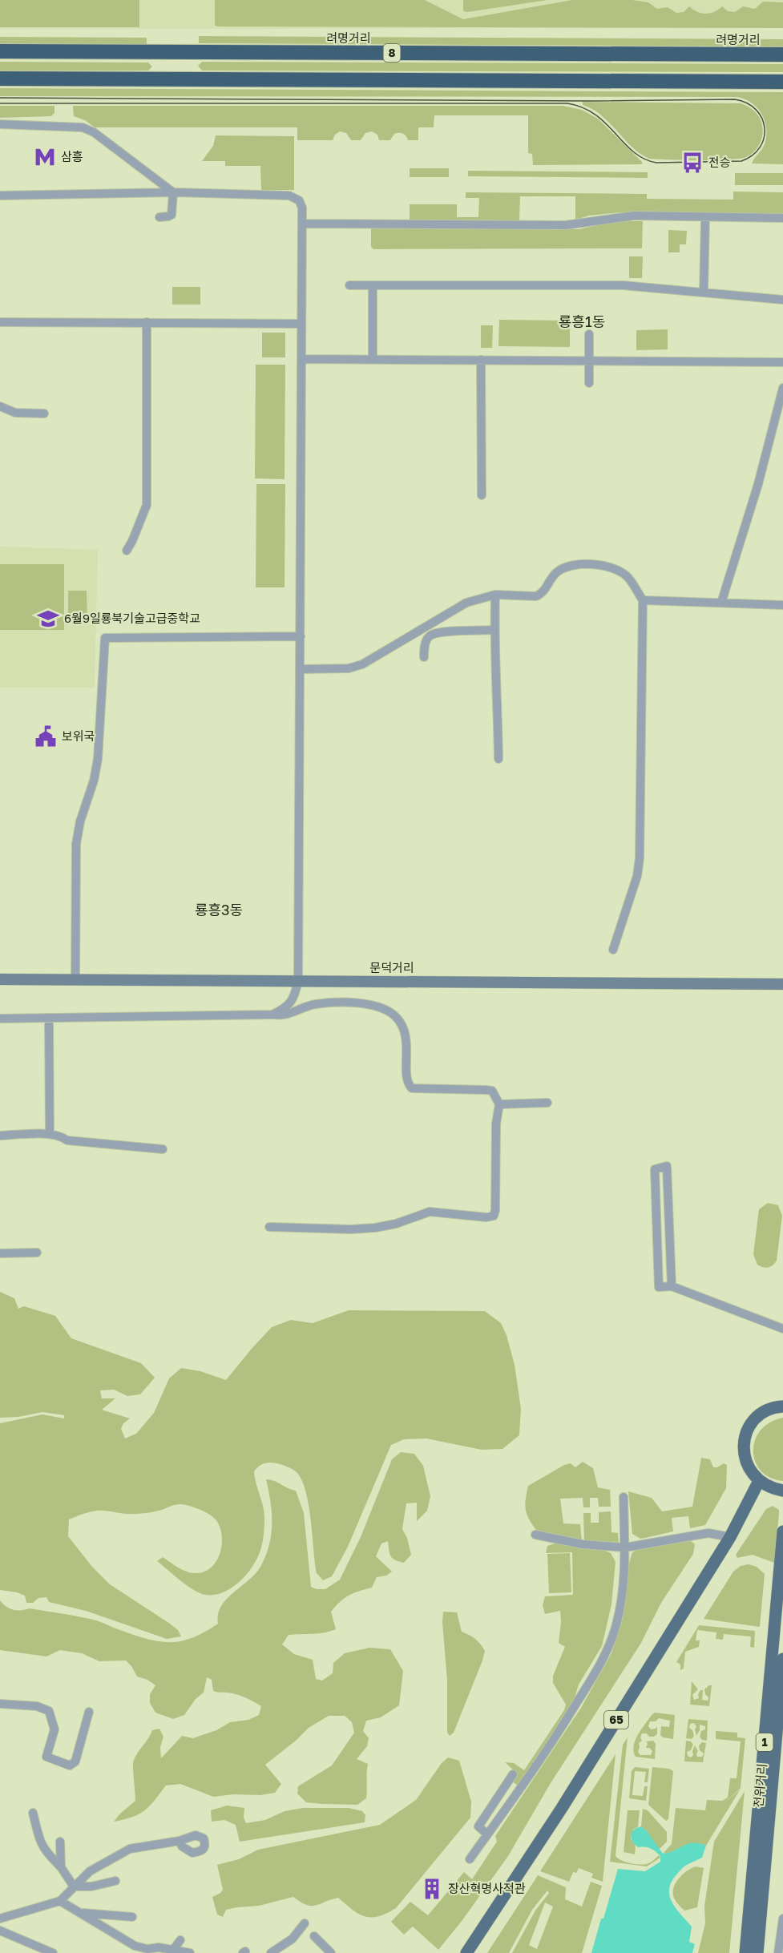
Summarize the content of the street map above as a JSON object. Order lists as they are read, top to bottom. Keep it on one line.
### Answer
{"streets":{"highway":["려명거리","8"],"main road":["문덕거리","65","1","전위거리"]},"districts":["룡흥1동","룡흥3동"],"places":{"metro station":["삼흥"],"bus stop":["전승"],"school or university":["6월9일룡북기술고급중학교"],"public building":["보위국"],"building":["장산혁명사적관"]}}
